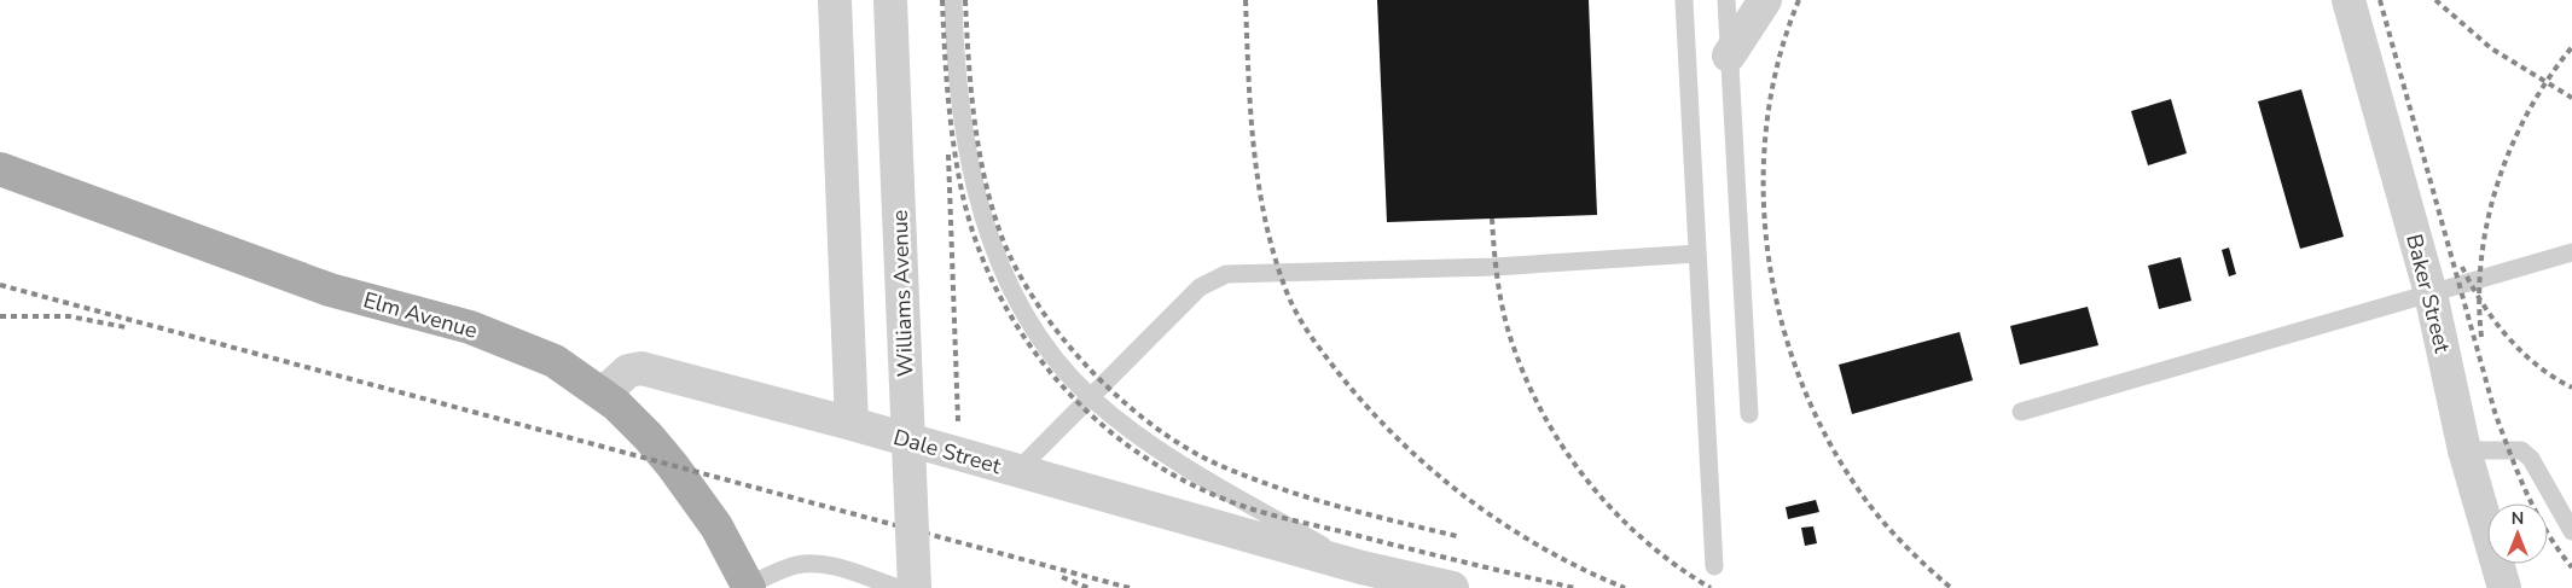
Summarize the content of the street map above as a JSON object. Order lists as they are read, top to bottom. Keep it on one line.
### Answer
{"streets":{"main road":["Elm Avenue"],"street":["Williams Avenue","Baker Street","Dale Street"]},"crossings":[["Elm Avenue","Dale Street"]],"north":"top"}
